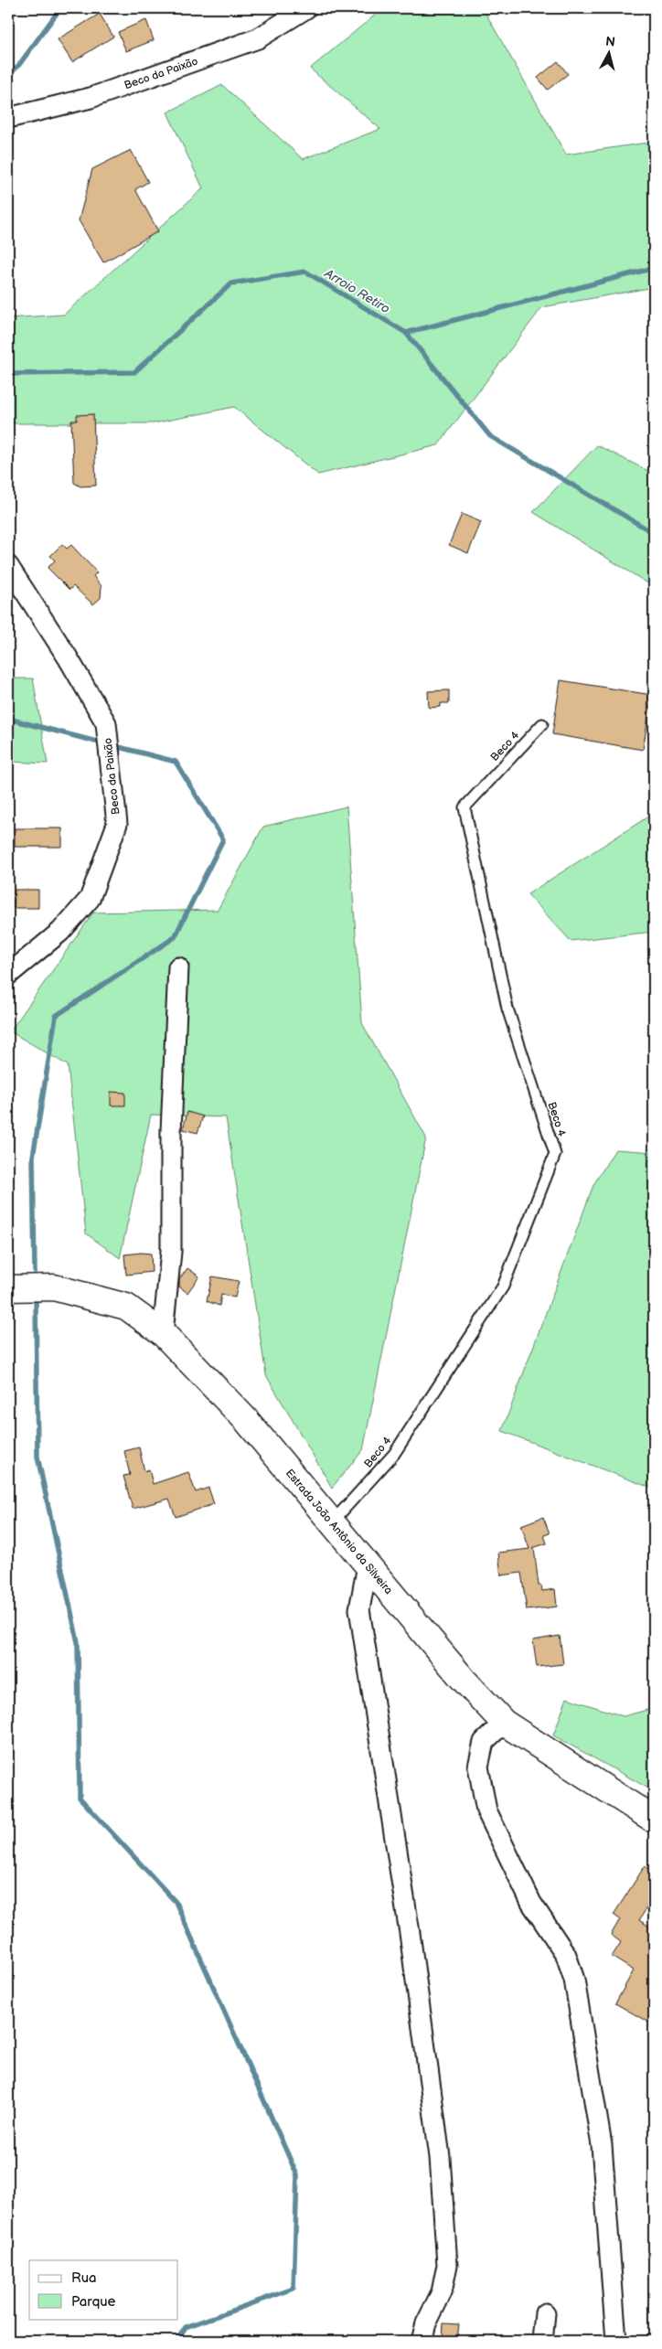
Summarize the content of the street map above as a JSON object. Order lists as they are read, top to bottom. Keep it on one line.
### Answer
{"streets":{"main road":["Estrada João Antônio da Silveira"],"street":["Beco da Paixão"],"lane":["Beco 4"]},"crossings":[["Beco 4","Estrada João Antônio da Silveira"]],"water":["Arroio Retiro"],"legend":["Rua","Parque"],"north":"top"}
